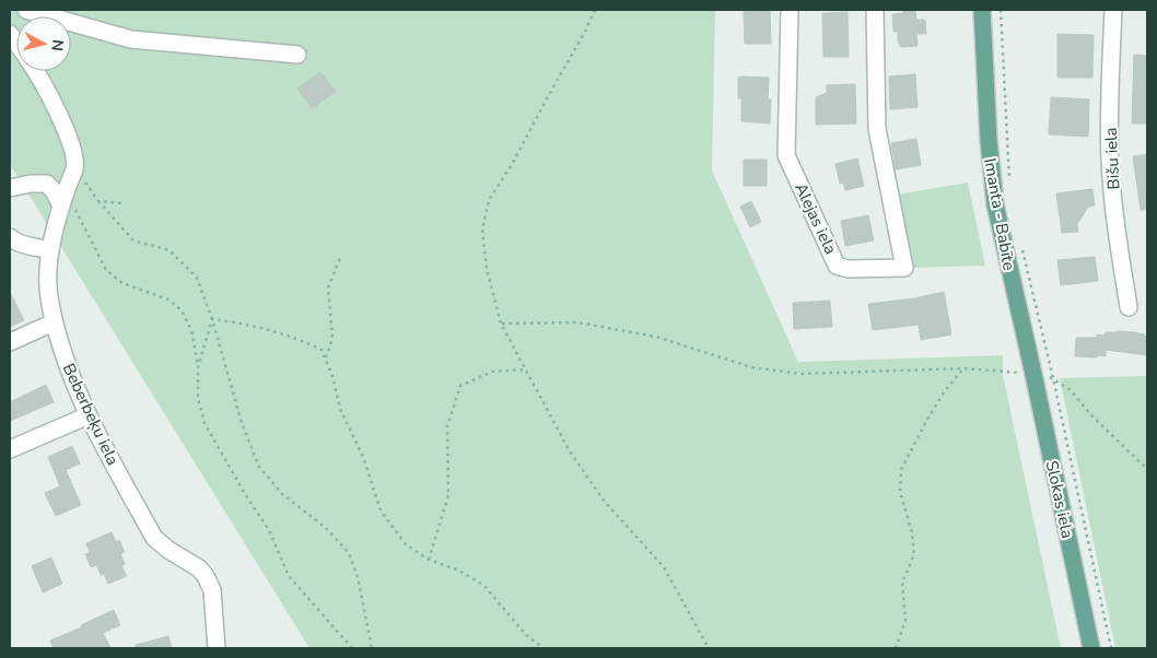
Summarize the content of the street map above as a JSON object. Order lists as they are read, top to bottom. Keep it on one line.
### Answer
{"streets":{"main road":["Imanta - Babīte","Slokas iela"],"street":["Bišu iela","Alejas iela","Beberbeķu iela"]},"crossings":[["Imanta - Babīte","Slokas iela"]],"north":"right"}
